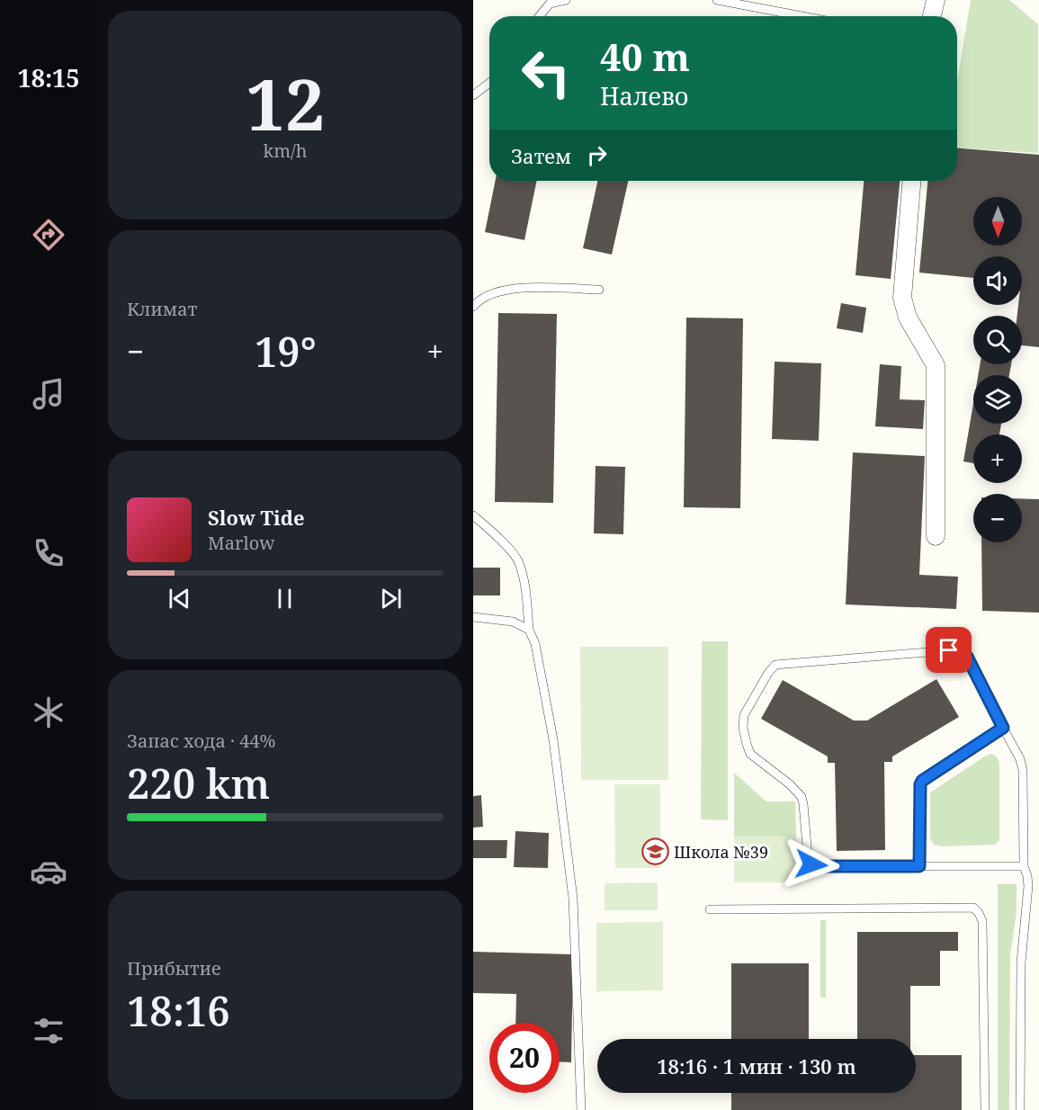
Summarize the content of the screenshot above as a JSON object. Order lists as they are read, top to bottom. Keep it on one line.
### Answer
{"places":{"school or university":["Школа №39"]},"north":"bottom","page":{"tabs":"18:15","tile":[["12","km/h"],"Климат",["Запас хода · 44%","220 km"],["Прибытие","18:16"]],"turn":["40 m","Налево"],"then":"Затем","map_buttons":["+","−"],"heat":["−","19°","+"],"song":["Slow Tide","Marlow"],"limit":"20","trip":"18:16 · 1 мин · 130 m"}}
